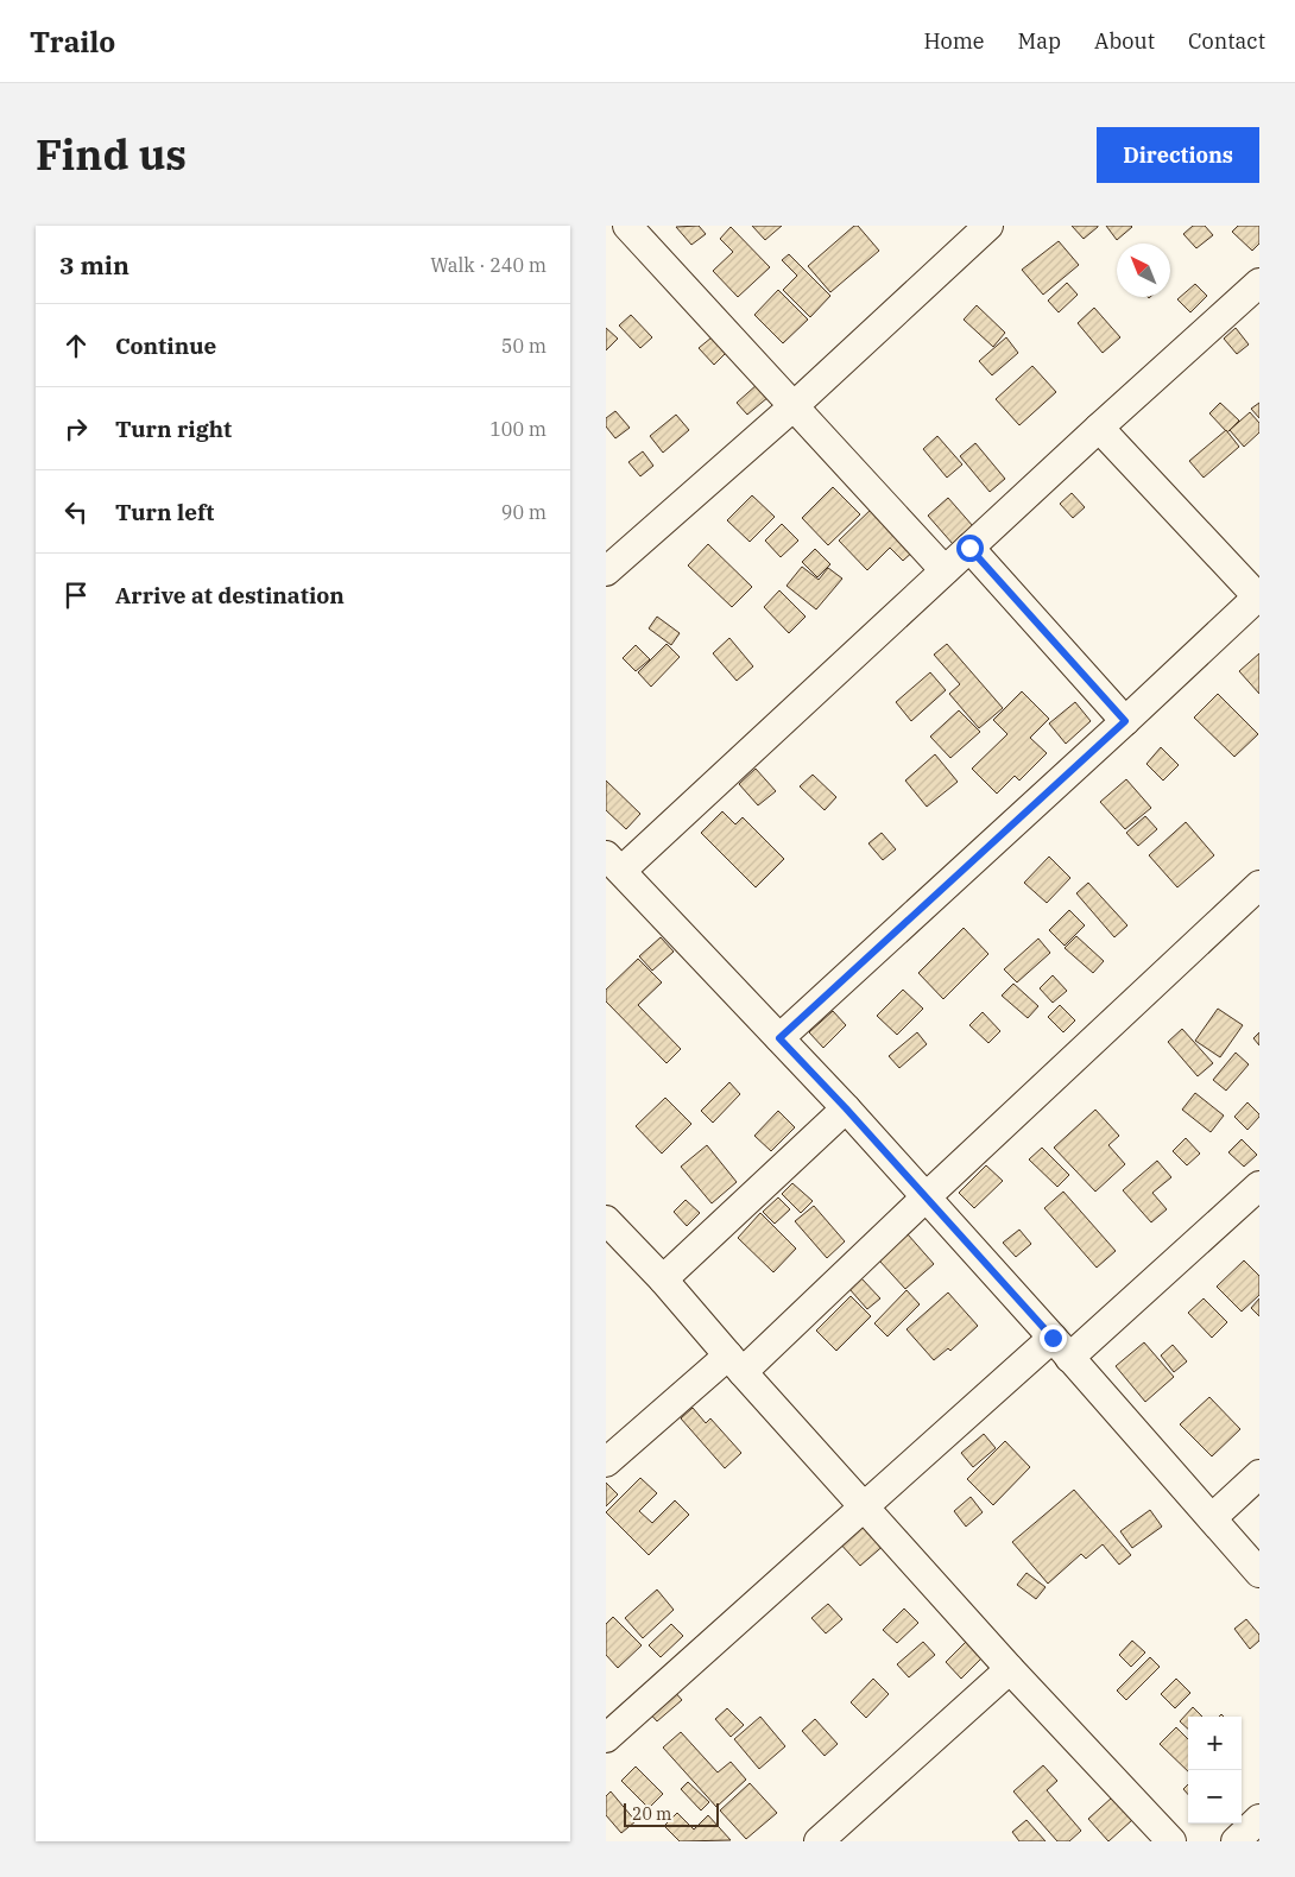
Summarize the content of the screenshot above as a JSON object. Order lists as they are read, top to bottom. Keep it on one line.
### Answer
{"scale_bar":"20 m","north":"top left","page":{"header":"Trailo","nav":["Home","Map","About","Contact"],"title":"Find us","buttons":"Directions","heading":["3 min","Walk · 240 m"],"list":[["Continue","50 m"],["Turn right","100 m"],["Turn left","90 m"],"Arrive at destination"],"map_buttons":["+","−"],"scale":"20 m"}}
